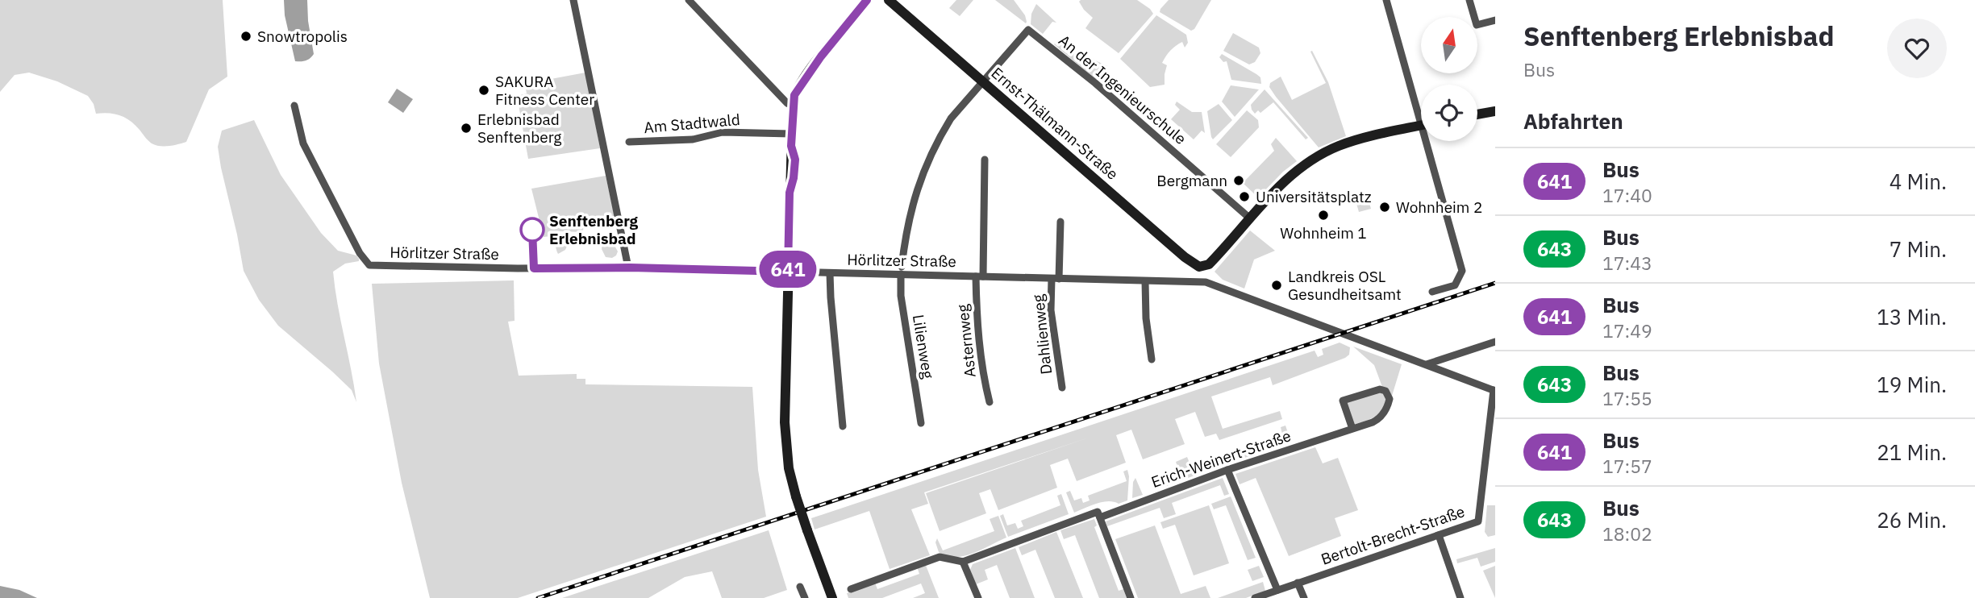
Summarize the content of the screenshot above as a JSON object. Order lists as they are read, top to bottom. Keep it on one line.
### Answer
{"streets":{"main road":["Ernst-Thälmann-Straße"],"street":["An der Ingenieurschule","Am Stadtwald","Hörlitzer Straße","Dahlienweg","Asternweg","Lilienweg","Erich-Weinert-Straße","Bertolt-Brecht-Straße"]},"crossings":[["An der Ingenieurschule","Ernst-Thälmann-Straße"],["An der Ingenieurschule","Lilienweg"],["Ernst-Thälmann-Straße","Lilienweg"],["Hörlitzer Straße","Dahlienweg"],["Hörlitzer Straße","Asternweg"],["Hörlitzer Straße","Lilienweg"]],"places":["Snowtropolis","SAKURA Fitness Center","Erlebnisbad Senftenberg","Bergmann","Universitätsplatz","Wohnheim 2","Wohnheim 1","Senftenberg Erlebnisbad","Landkreis OSL Gesundheitsamt"],"lines":["bus line 641"],"north":"top","page":{"on_map":"641","heading":[["Senftenberg Erlebnisbad","Bus"],"Abfahrten"],"list":[{"mark":"641","name":"Bus","note":"17:40","value":"4 Min."},{"mark":"643","name":"Bus","note":"17:43","value":"7 Min."},{"mark":"641","name":"Bus","note":"17:49","value":"13 Min."},{"mark":"643","name":"Bus","note":"17:55","value":"19 Min."},{"mark":"641","name":"Bus","note":"17:57","value":"21 Min."},{"mark":"643","name":"Bus","note":"18:02","value":"26 Min."}]}}
